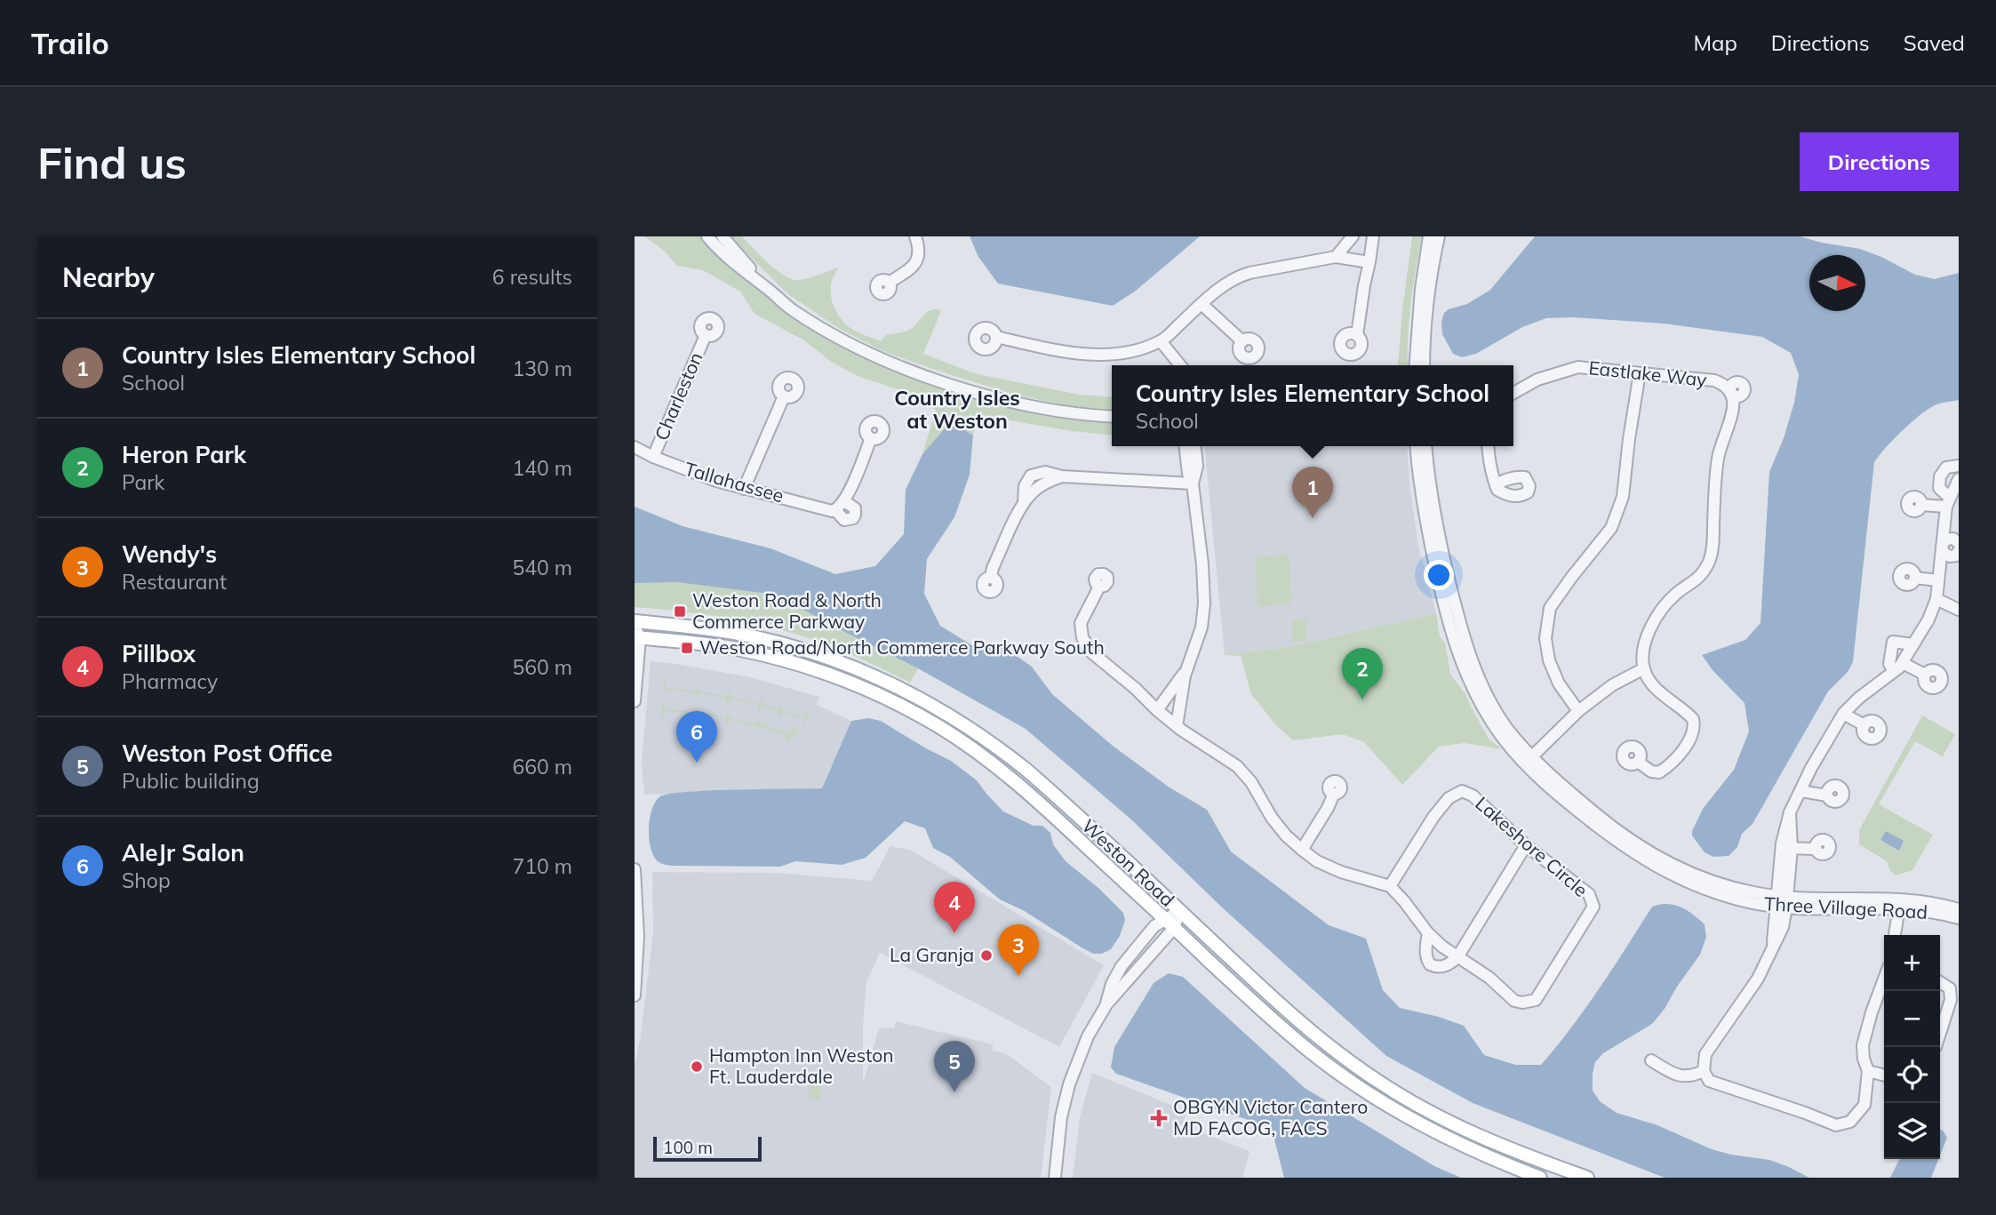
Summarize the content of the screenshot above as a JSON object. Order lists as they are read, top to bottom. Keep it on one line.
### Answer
{"streets":{"main road":["Weston Road"],"street":["Eastlake Way","Charleston","Tallahassee","Lakeshore Circle","Three Village Road"]},"crossings":[["Charleston","Tallahassee"]],"districts":["Country Isles at Weston"],"places":{"transit":["Weston Road & North Commerce Parkway","Weston Road/North Commerce Parkway South"],"other":["La Granja","Hampton Inn Weston Ft. Lauderdale"],"health":["OBGYN Victor Cantero MD FACOG, FACS"]},"scale_bar":"100 m","north":"right","page":{"header":"Trailo","nav":["Map","Directions","Saved"],"buttons":"Directions","title":"Find us","heading":["Nearby","6 results"],"list":[{"mark":"1","name":"Country Isles Elementary School","note":"School","value":"130 m"},{"mark":"2","name":"Heron Park","note":"Park","value":"140 m"},{"mark":"3","name":"Wendy's","note":"Restaurant","value":"540 m"},{"mark":"4","name":"Pillbox","note":"Pharmacy","value":"560 m"},{"mark":"5","name":"Weston Post Office","note":"Public building","value":"660 m"},{"mark":"6","name":"AleJr Salon","note":"Shop","value":"710 m"}],"popup":["Country Isles Elementary School","School"],"pins":["1","2","6","4","3","5"],"map_buttons":["+","−"],"scale":"100 m"}}
